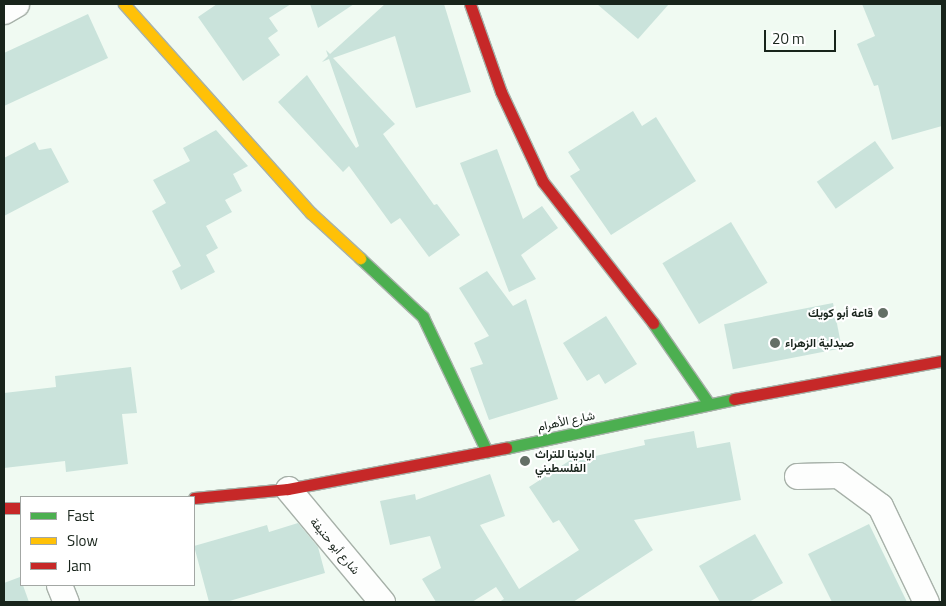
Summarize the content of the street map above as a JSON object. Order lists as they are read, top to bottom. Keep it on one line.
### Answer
{"streets":{"street":["شارع الأهرام","شارع أبو حنيفة"]},"crossings":[["شارع الأهرام","شارع أبو حنيفة"]],"places":["قاعة أبو كويك","صيدلية الزهراء","ايادينا للتراث الفلسطيني"],"legend":["Fast","Slow","Jam"],"scale_bar":"20 m"}
